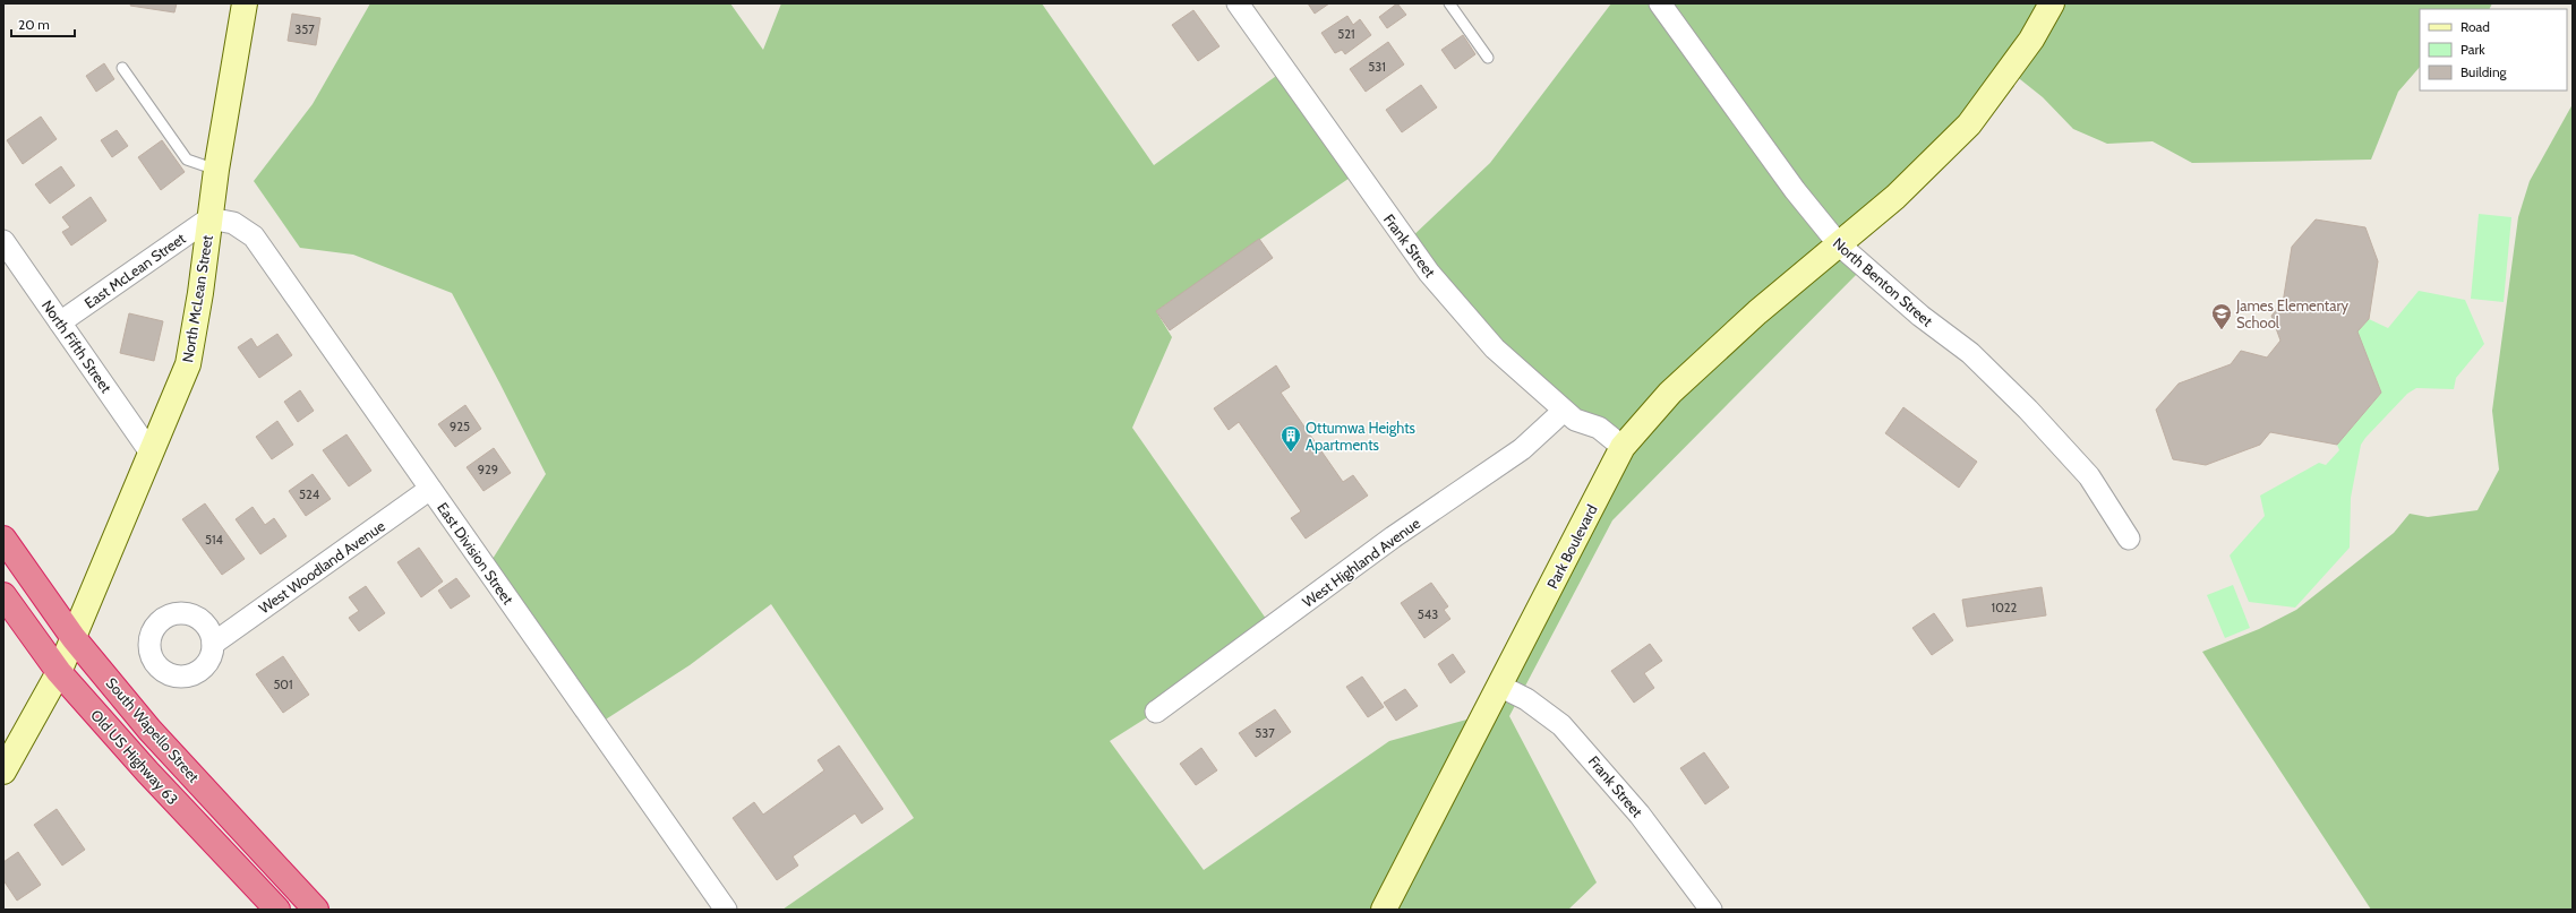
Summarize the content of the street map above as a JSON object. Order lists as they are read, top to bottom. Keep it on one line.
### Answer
{"streets":{"highway":["South Wapello Street","Old US Highway 63"],"main road":["North McLean Street","Park Boulevard"],"street":["Frank Street","East McLean Street","North Benton Street","North Fifth Street","East Division Street","West Highland Avenue","West Woodland Avenue"]},"crossings":[["Frank Street","Park Boulevard"],["Frank Street","West Highland Avenue"],["East McLean Street","North McLean Street"],["East McLean Street","North Fifth Street"],["East McLean Street","East Division Street"],["North Benton Street","Park Boulevard"],["North McLean Street","North Fifth Street"],["North McLean Street","East Division Street"],["North McLean Street","South Wapello Street"],["North McLean Street","Old US Highway 63"],["East Division Street","West Woodland Avenue"],["South Wapello Street","Old US Highway 63"]],"places":{"school or university":["James Elementary School"],"building":["Ottumwa Heights Apartments"]},"house_numbers":["357","521","531","925","929","524","514","1022","543","501","537"],"legend":["Road","Park","Building"],"scale_bar":"20 m"}
